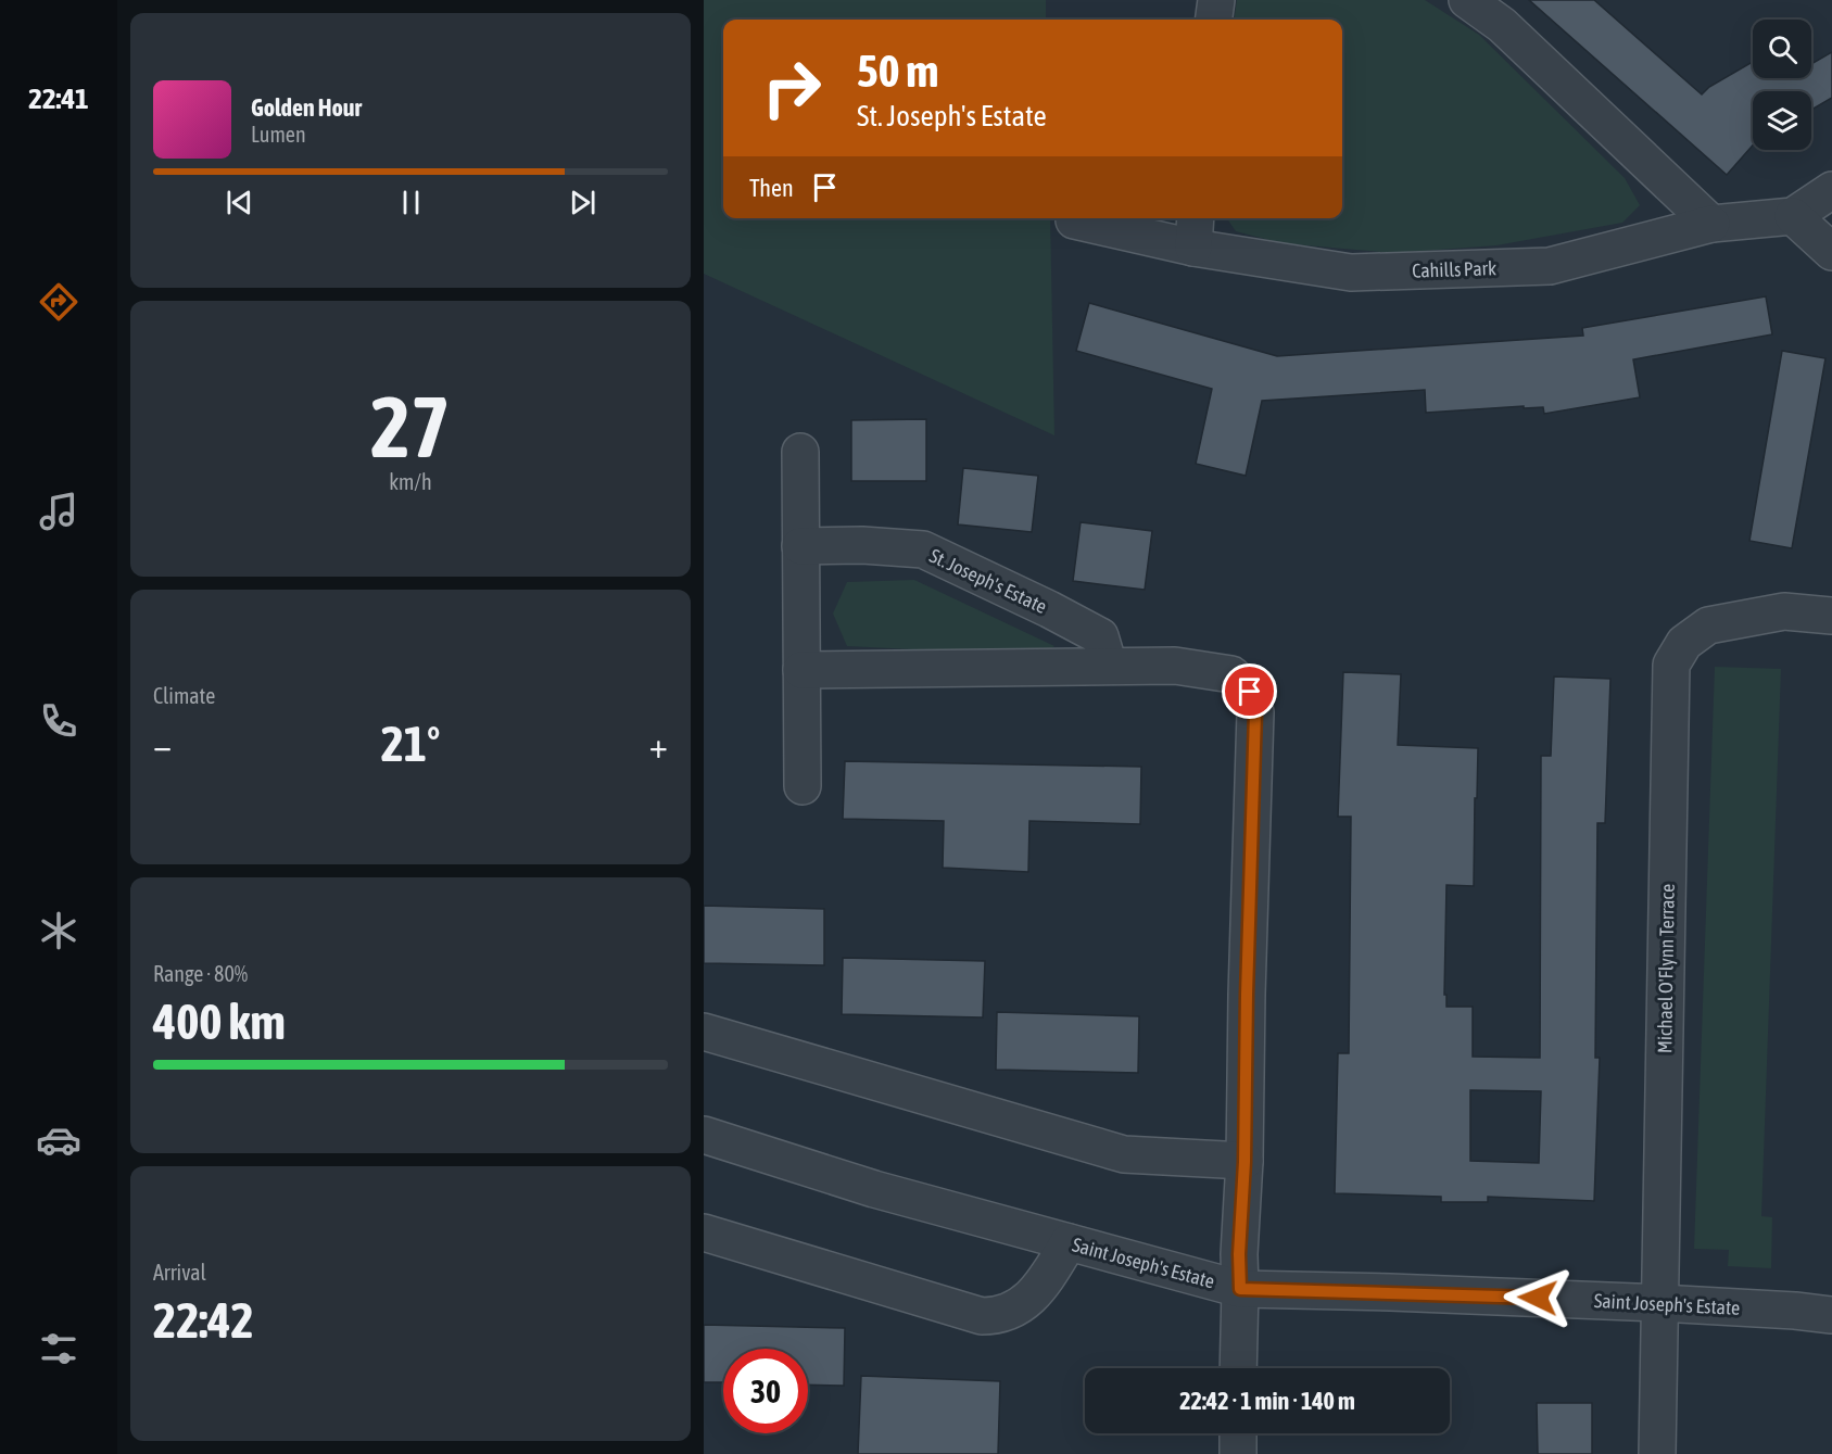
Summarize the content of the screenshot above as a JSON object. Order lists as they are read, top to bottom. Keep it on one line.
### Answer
{"streets":{"street":["Cahills Park","St. Joseph's Estate","Michael O'Flynn Terrace","Saint Joseph's Estate"]},"crossings":[["Michael O'Flynn Terrace","Saint Joseph's Estate"]],"page":{"tabs":"22:41","turn":["50 m","St. Joseph's Estate"],"song":["Golden Hour","Lumen"],"then":"Then","tile":[["27","km/h"],"Climate",["Range · 80%","400 km"],["Arrival","22:42"]],"heat":["−","21°","+"],"limit":"30","trip":"22:42 · 1 min · 140 m"}}
